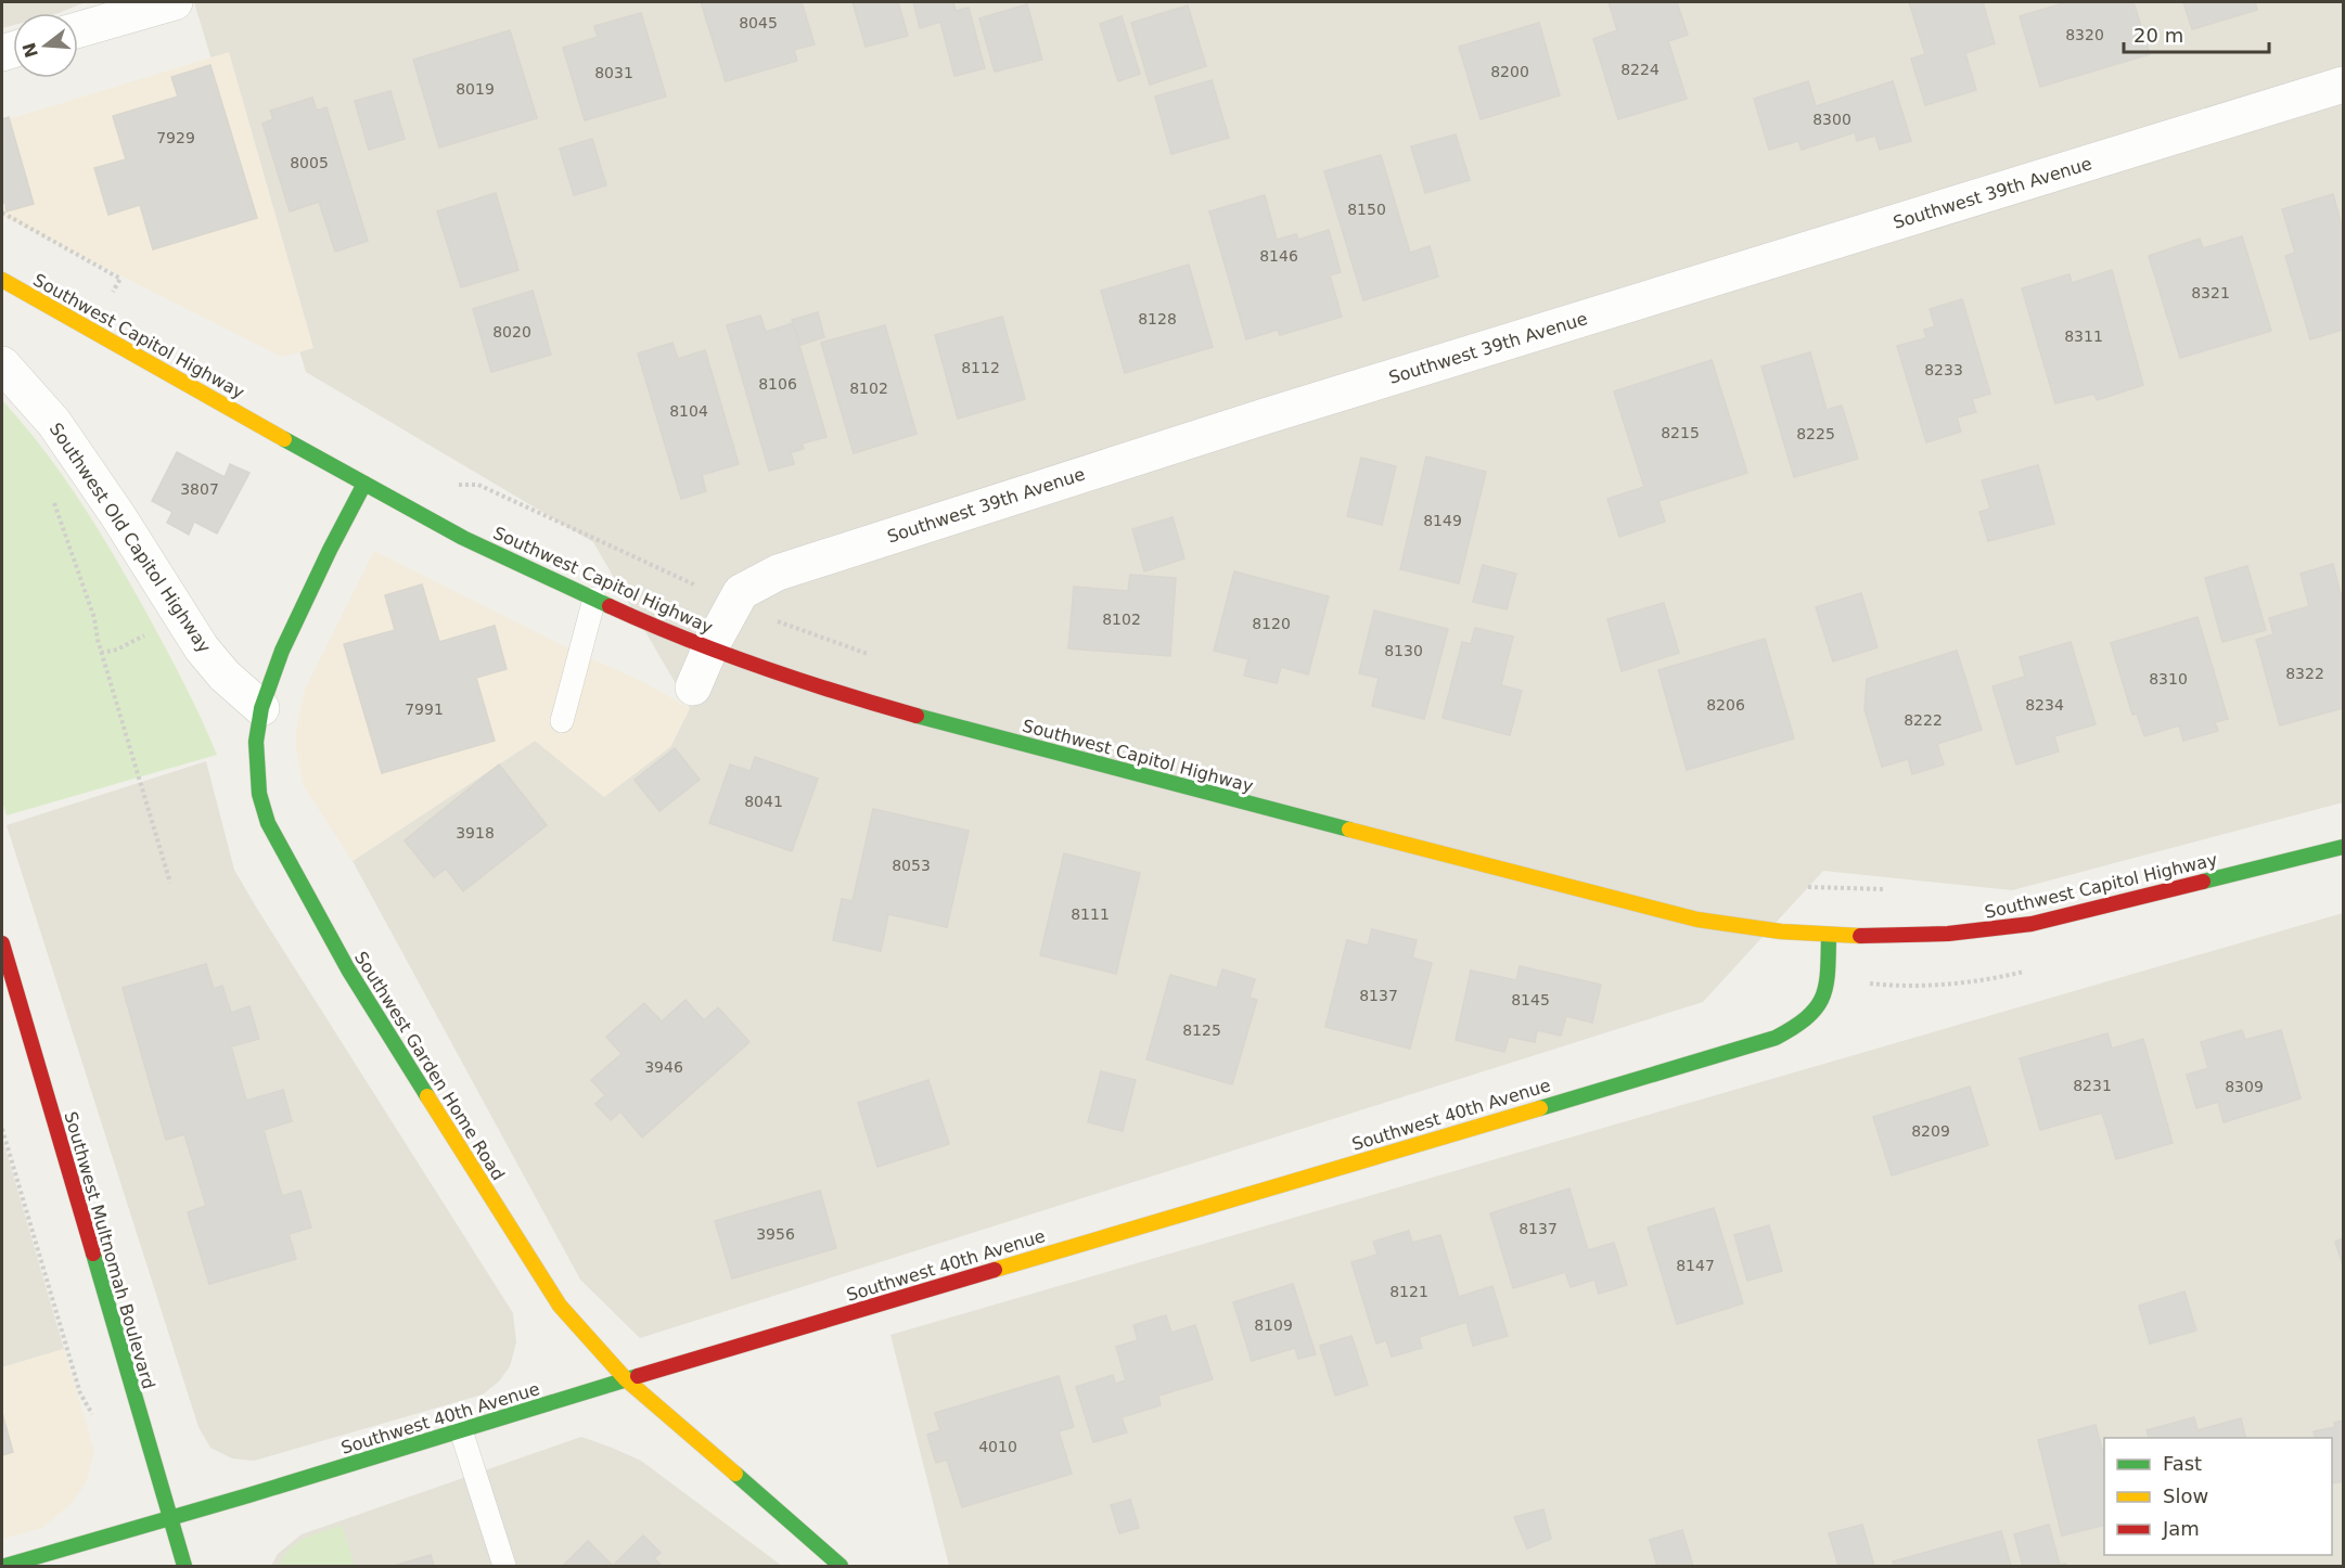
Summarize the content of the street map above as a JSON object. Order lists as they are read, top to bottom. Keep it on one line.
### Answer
{"streets":{"street":["Southwest 39th Avenue","Southwest Capitol Highway","Southwest Old Capitol Highway","Southwest Garden Home Road","Southwest 40th Avenue","Southwest Multnomah Boulevard"]},"crossings":[["Southwest 39th Avenue","Southwest Capitol Highway"],["Southwest Capitol Highway","Southwest Garden Home Road"],["Southwest Capitol Highway","Southwest 40th Avenue"],["Southwest Old Capitol Highway","Southwest Garden Home Road"],["Southwest Garden Home Road","Southwest 40th Avenue"],["Southwest 40th Avenue","Southwest Multnomah Boulevard"]],"house_numbers":["8045","8320","8224","8200","8031","8019","8300","7929","8005","8150","8146","8321","8128","8020","8311","8112","8233","8106","8102","8104","8215","8225","3807","8149","8102","8120","8130","8322","8310","8206","8234","7991","8222","8041","3918","8053","8111","8137","8145","8125","3946","8231","8309","8209","8137","3956","8147","8121","8109","4010"],"legend":["Fast","Slow","Jam"],"scale_bar":"20 m","north":"left"}
